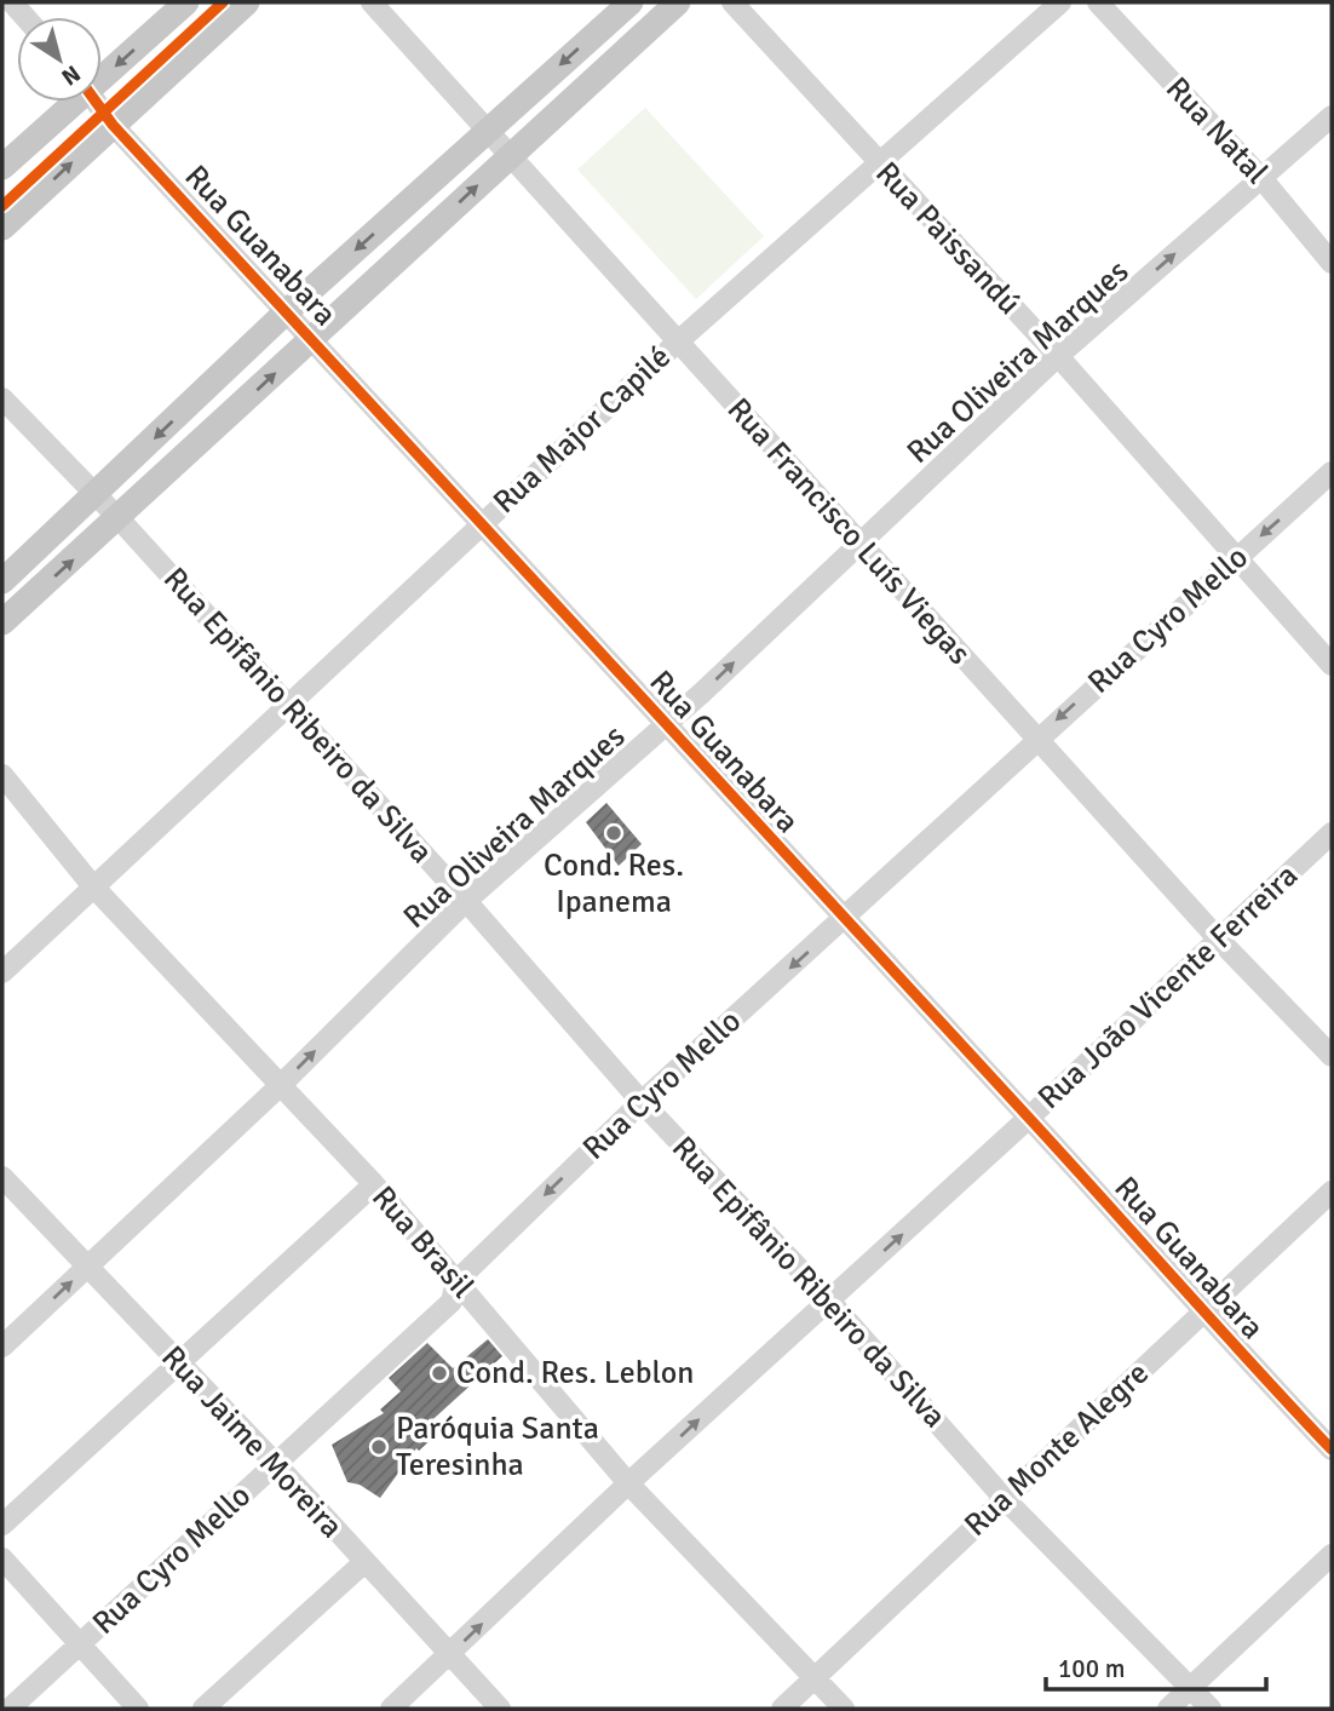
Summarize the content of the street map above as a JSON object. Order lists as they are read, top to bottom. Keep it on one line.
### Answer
{"streets":{"street":["Rua Natal","Rua Paissandú","Rua Guanabara","Rua Oliveira Marques","Rua Major Capilé","Rua Francisco Luís Viegas","Rua Cyro Mello","Rua Epifânio Ribeiro da Silva","Rua João Vicente Ferreira","Rua Brasil","Rua Jaime Moreira","Rua Monte Alegre"]},"crossings":[["Rua Natal","Rua Oliveira Marques"],["Rua Paissandú","Rua Oliveira Marques"],["Rua Paissandú","Rua Major Capilé"],["Rua Paissandú","Rua Cyro Mello"],["Rua Guanabara","Rua Oliveira Marques"],["Rua Guanabara","Rua Major Capilé"],["Rua Guanabara","Rua Cyro Mello"],["Rua Guanabara","Rua João Vicente Ferreira"],["Rua Guanabara","Rua Monte Alegre"],["Rua Oliveira Marques","Rua Francisco Luís Viegas"],["Rua Oliveira Marques","Rua Epifânio Ribeiro da Silva"],["Rua Oliveira Marques","Rua Brasil"],["Rua Oliveira Marques","Rua Jaime Moreira"],["Rua Major Capilé","Rua Francisco Luís Viegas"],["Rua Major Capilé","Rua Epifânio Ribeiro da Silva"],["Rua Major Capilé","Rua Brasil"],["Rua Francisco Luís Viegas","Rua Cyro Mello"],["Rua Francisco Luís Viegas","Rua João Vicente Ferreira"],["Rua Cyro Mello","Rua Epifânio Ribeiro da Silva"],["Rua Cyro Mello","Rua Brasil"],["Rua Cyro Mello","Rua Jaime Moreira"],["Rua Epifânio Ribeiro da Silva","Rua João Vicente Ferreira"],["Rua Epifânio Ribeiro da Silva","Rua Monte Alegre"],["Rua João Vicente Ferreira","Rua Brasil"],["Rua João Vicente Ferreira","Rua Jaime Moreira"],["Rua Brasil","Rua Monte Alegre"]],"one_way":["Rua Oliveira Marques","Rua Cyro Mello","Rua João Vicente Ferreira"],"places":["Cond. Res. Ipanema","Cond. Res. Leblon","Paróquia Santa Teresinha"],"scale_bar":"100 m","north":"bottom right"}
